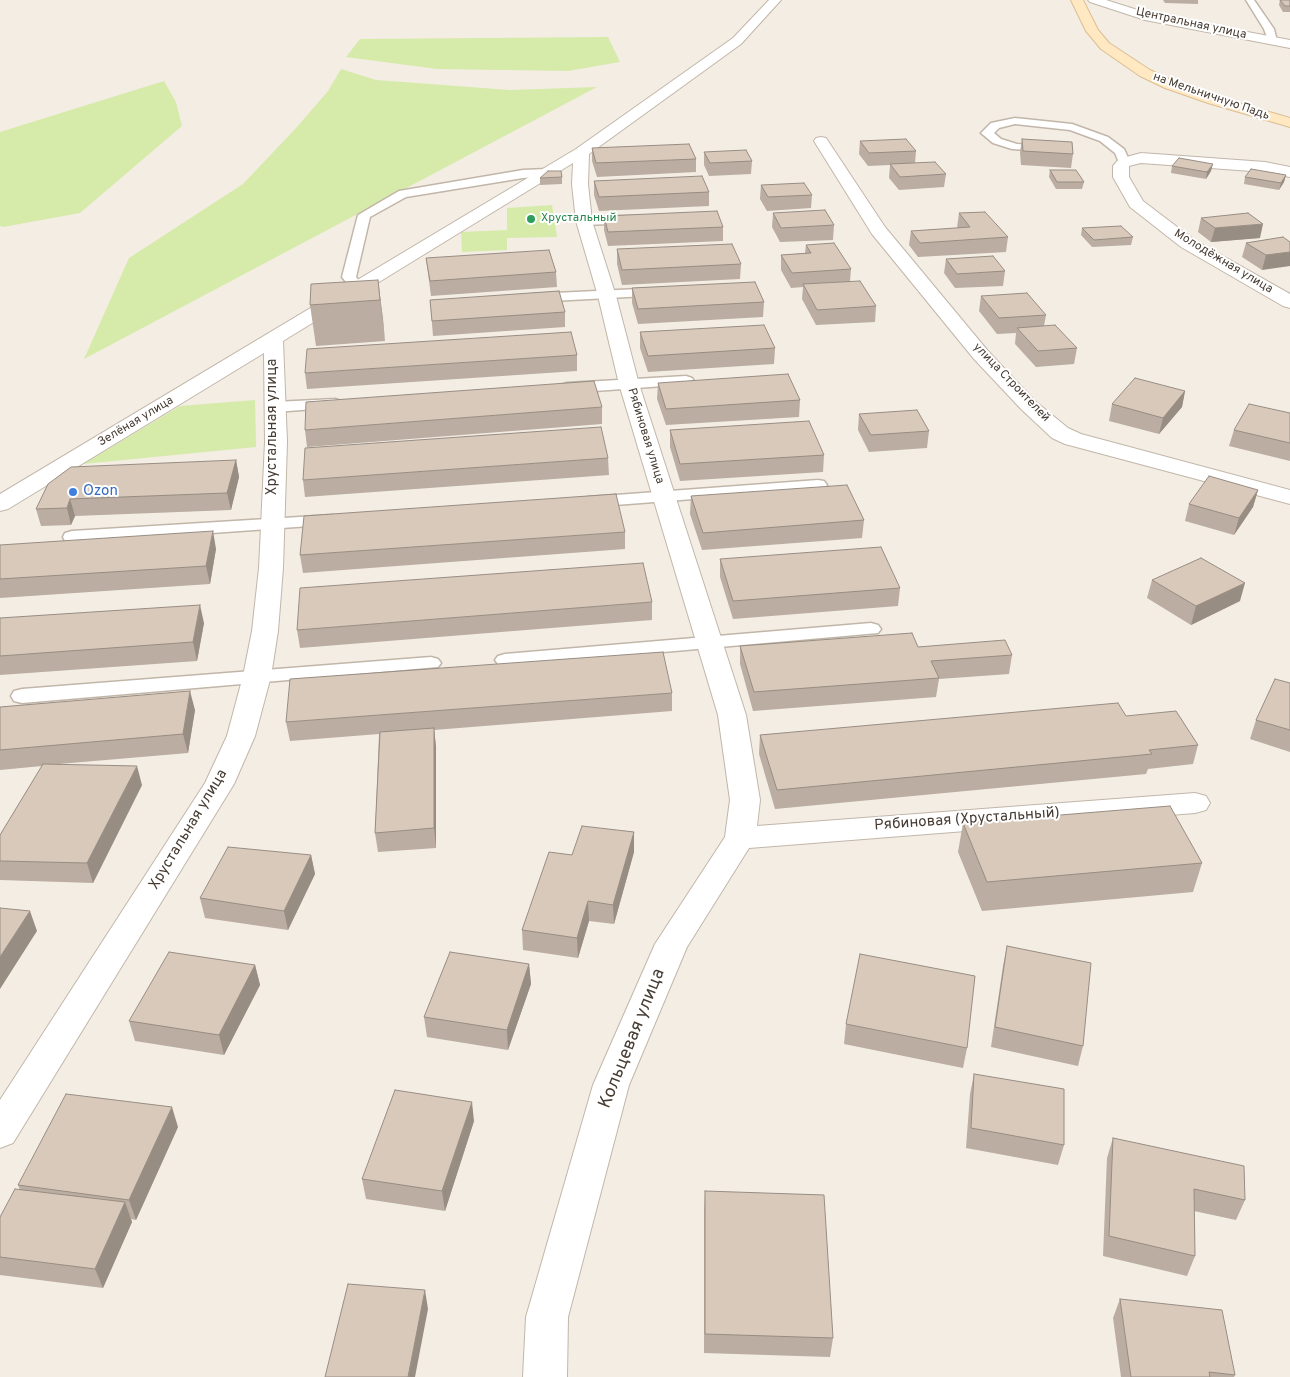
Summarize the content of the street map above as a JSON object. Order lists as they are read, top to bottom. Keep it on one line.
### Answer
{"streets":{"street":["Центральная улица","на Мельничную Падь","Молодёжная улица","улица Строителей","Зелёная улица","Хрустальная улица","Рябиновая улица","Рябиновая (Хрустальный)","Кольцевая улица"]},"crossings":[["Зелёная улица","Хрустальная улица"],["Зелёная улица","Рябиновая улица"],["Рябиновая улица","Кольцевая улица"],["Рябиновая (Хрустальный)","Кольцевая улица"]],"places":["Хрустальный","Ozon"]}
